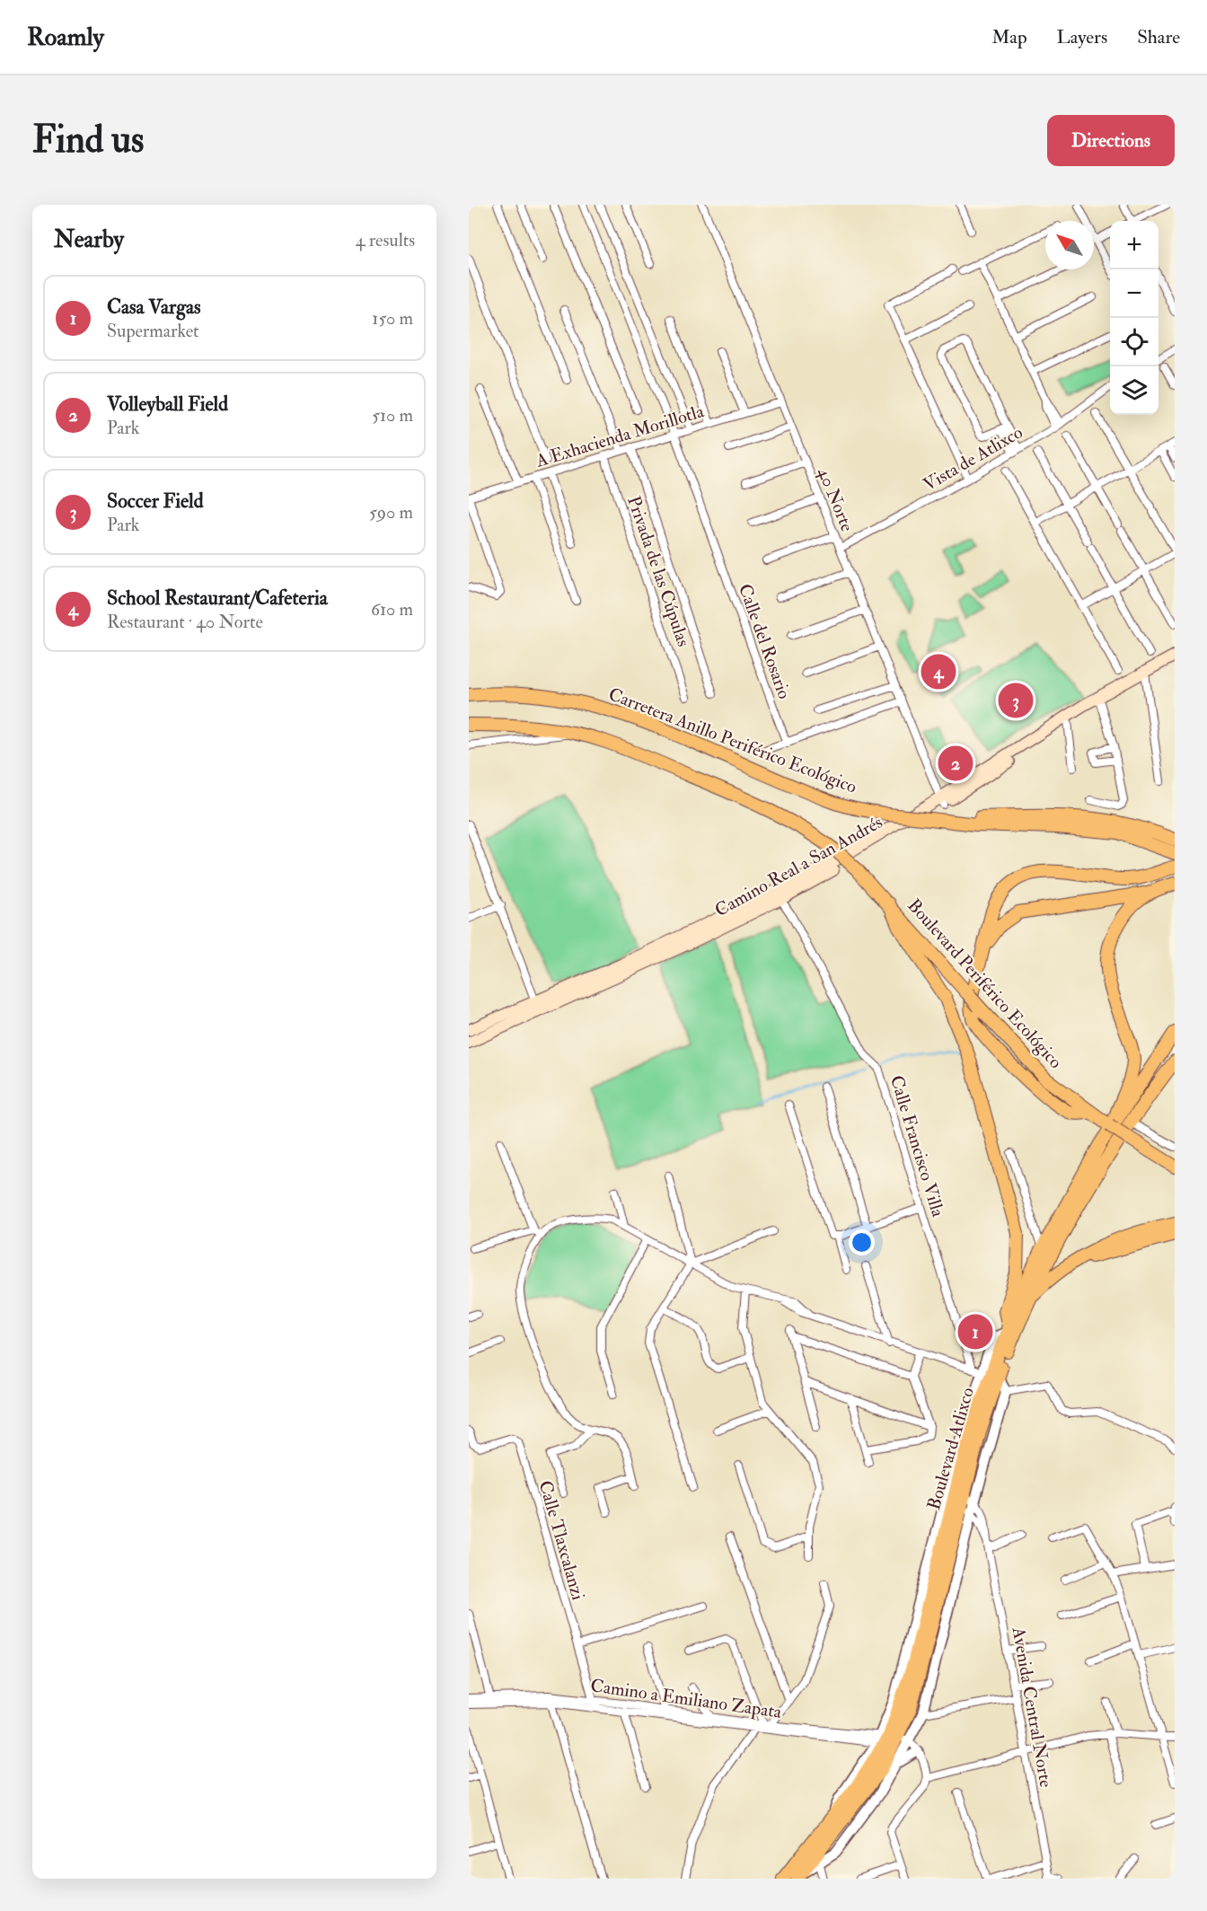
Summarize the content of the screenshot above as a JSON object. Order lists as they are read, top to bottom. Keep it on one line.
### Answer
{"streets":{"main road":["Carretera Anillo Periférico Ecológico","Camino Real a San Andrés","Boulevard Periférico Ecológico","Boulevard Atlixco"],"street":["A Exhacienda Morillotla","Vista de Atlixco","40 Norte","Privada de las Cúpulas","Calle del Rosario","Calle Francisco Villa","Calle Tlaxcalanzi","Camino a Emiliano Zapata","Avenida Central Norte"]},"crossings":[["A Exhacienda Morillotla","40 Norte"],["A Exhacienda Morillotla","Privada de las Cúpulas"],["A Exhacienda Morillotla","Calle del Rosario"],["Vista de Atlixco","40 Norte"],["40 Norte","Camino Real a San Andrés"],["Camino Real a San Andrés","Calle Francisco Villa"],["Boulevard Periférico Ecológico","Boulevard Atlixco"],["Calle Francisco Villa","Boulevard Atlixco"],["Calle Tlaxcalanzi","Camino a Emiliano Zapata"]],"north":"top left","page":{"header":"Roamly","nav":["Map","Layers","Share"],"buttons":"Directions","title":"Find us","heading":["Nearby","4 results"],"map_buttons":["+","−"],"list":[{"mark":"1","name":"Casa Vargas","note":"Supermarket","value":"150 m"},{"mark":"2","name":"Volleyball Field","note":"Park","value":"510 m"},{"mark":"3","name":"Soccer Field","note":"Park","value":"590 m"},{"mark":"4","name":"School Restaurant/Cafeteria","note":"Restaurant · 40 Norte","value":"610 m"}],"pins":["4","3","2","1"]}}
